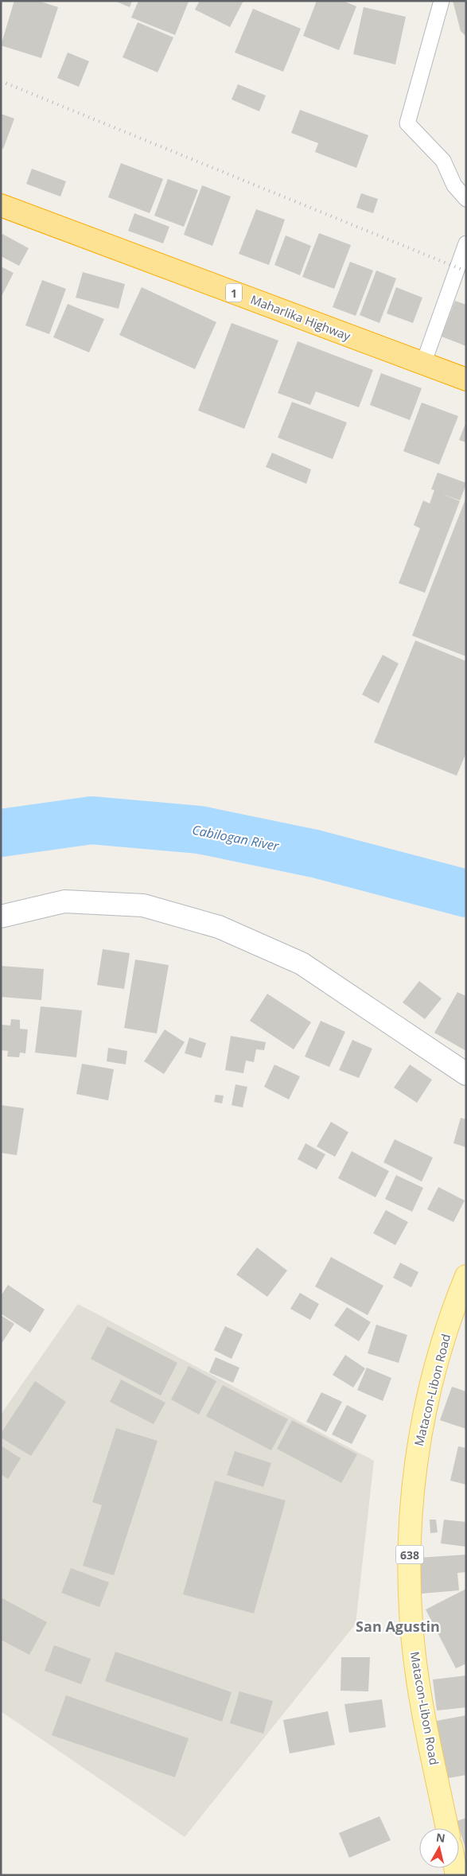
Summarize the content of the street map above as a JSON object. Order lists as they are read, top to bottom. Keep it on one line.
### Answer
{"streets":{"highway":["1","Maharlika Highway"],"main road":["Matacon-Libon Road","638"]},"districts":["San Agustin"],"water":["Cabilogan River"],"north":"top"}
